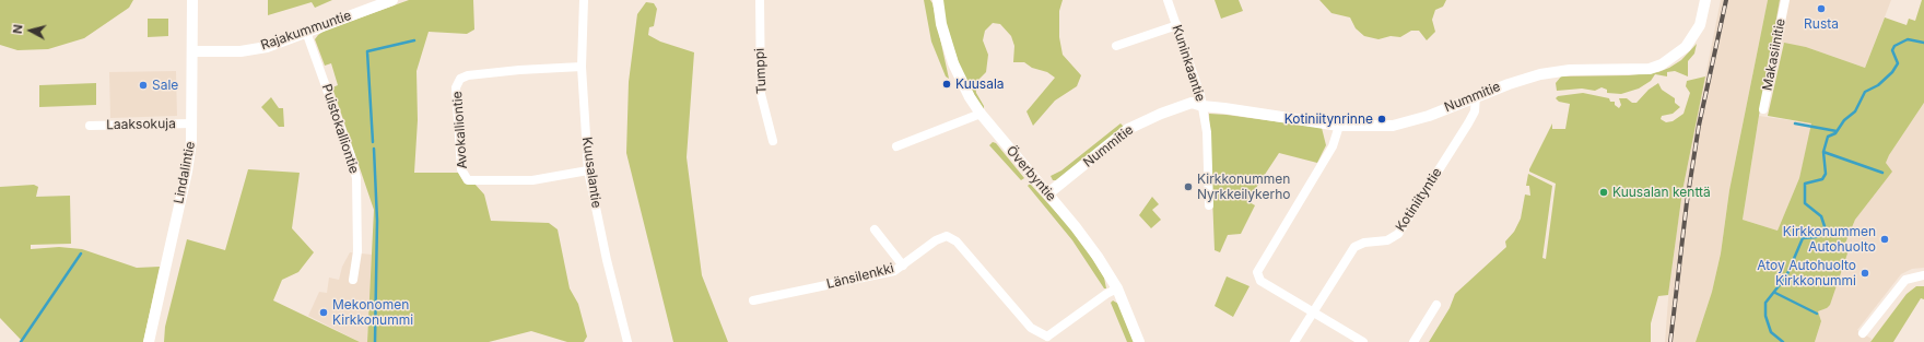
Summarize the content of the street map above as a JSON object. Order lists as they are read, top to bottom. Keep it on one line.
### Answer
{"streets":{"street":["Rajakummuntie","Makasiinitie","Kuninkaantie","Tumppi","Nummitie","Laaksokuja","Puistokalliontie","Avokalliontie","Lindalintie","Kuusalantie","Överbyntie","Kotiniityntie","Länsilenkki"]},"crossings":[["Rajakummuntie","Puistokalliontie"],["Rajakummuntie","Lindalintie"],["Kuninkaantie","Nummitie"],["Nummitie","Överbyntie"],["Nummitie","Kotiniityntie"],["Laaksokuja","Lindalintie"],["Avokalliontie","Kuusalantie"],["Överbyntie","Länsilenkki"]],"places":["Rusta","Kuusala","Sale","Kotiniitynrinne","Kirkkonummen Nyrkkeilykerho","Kuusalan kenttä","Kirkkonummen Autohuolto","Atoy Autohuolto Kirkkonummi","Mekonomen Kirkkonummi"],"north":"left"}
